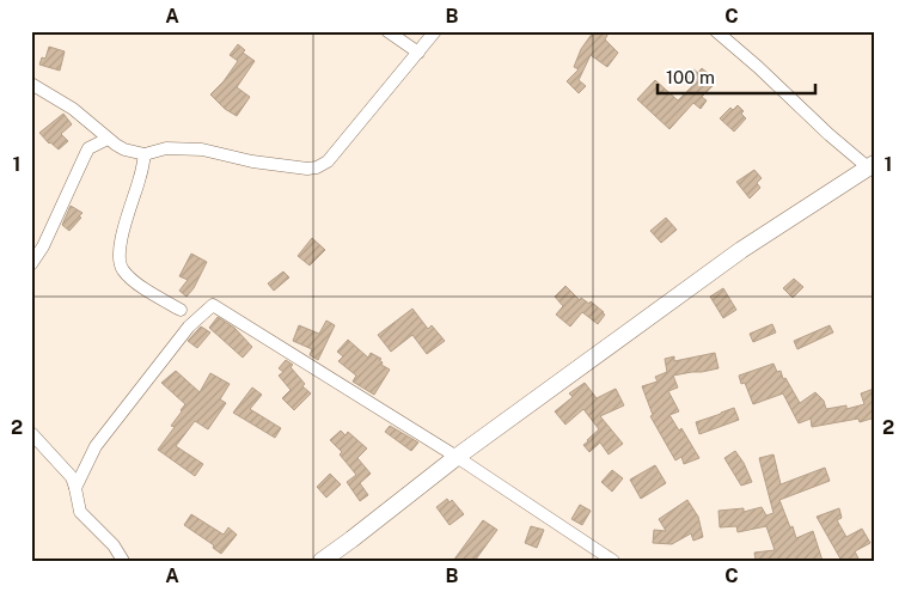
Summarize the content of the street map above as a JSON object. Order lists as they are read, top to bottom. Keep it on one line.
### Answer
{"scale_bar":"100 m","grid":{"columns":["A","B","C"],"rows":["1","2"]}}
